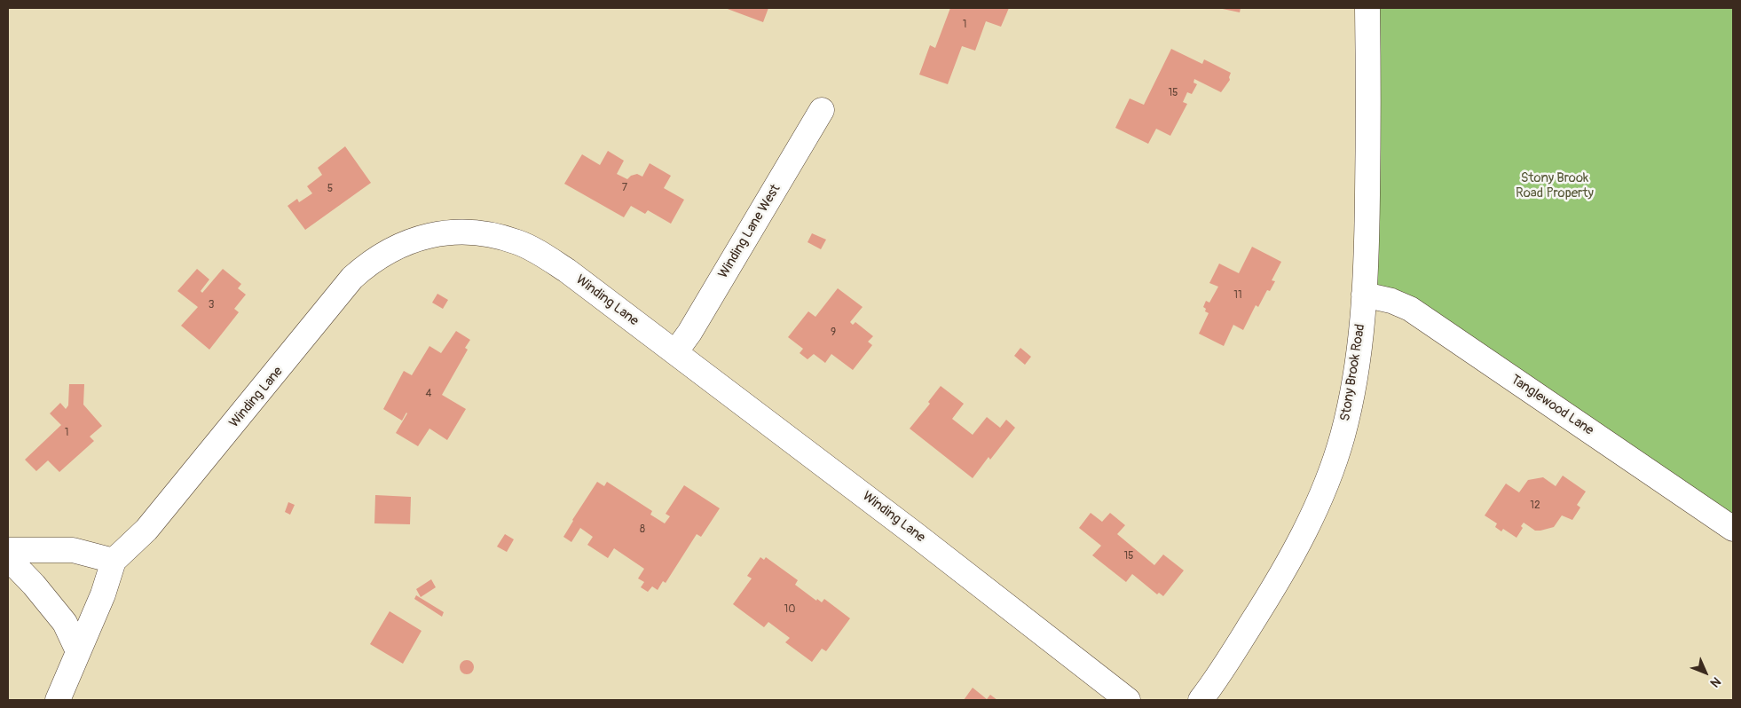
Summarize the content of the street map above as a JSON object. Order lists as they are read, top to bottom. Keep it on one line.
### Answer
{"streets":{"street":["Winding Lane West","Winding Lane","Stony Brook Road","Tanglewood Lane"]},"crossings":[["Winding Lane West","Winding Lane"],["Stony Brook Road","Tanglewood Lane"]],"parks":["Stony Brook Road Property"],"house_numbers":["1","15","7","5","11","3","9","4","1","12","8","15","10"],"north":"bottom right"}
